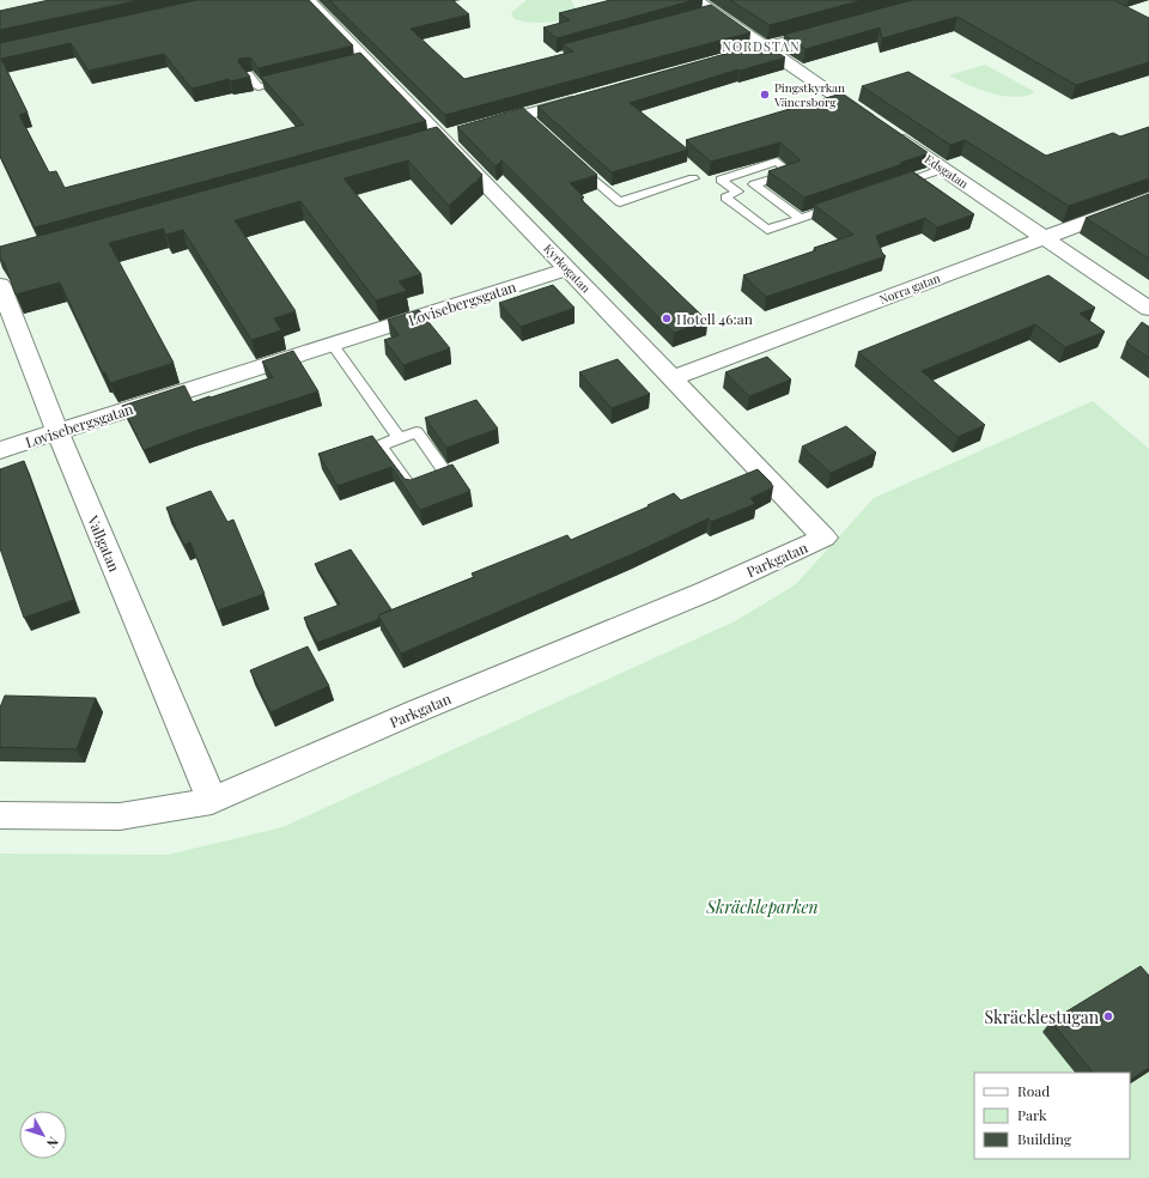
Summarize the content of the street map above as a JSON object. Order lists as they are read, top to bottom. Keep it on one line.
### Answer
{"streets":{"street":["Edsgatan","Kyrkogatan","Norra gatan","Lovisebergsgatan","Vallgatan","Parkgatan"]},"crossings":[["Edsgatan","Norra gatan"],["Kyrkogatan","Norra gatan"],["Kyrkogatan","Lovisebergsgatan"],["Kyrkogatan","Parkgatan"],["Lovisebergsgatan","Vallgatan"],["Vallgatan","Parkgatan"]],"districts":["NORDSTAN"],"parks":["Skräckleparken"],"places":["Pingstkyrkan Vänersborg","Hotell 46:an","Skräcklestugan"],"legend":["Road","Park","Building"],"north":"bottom right"}
